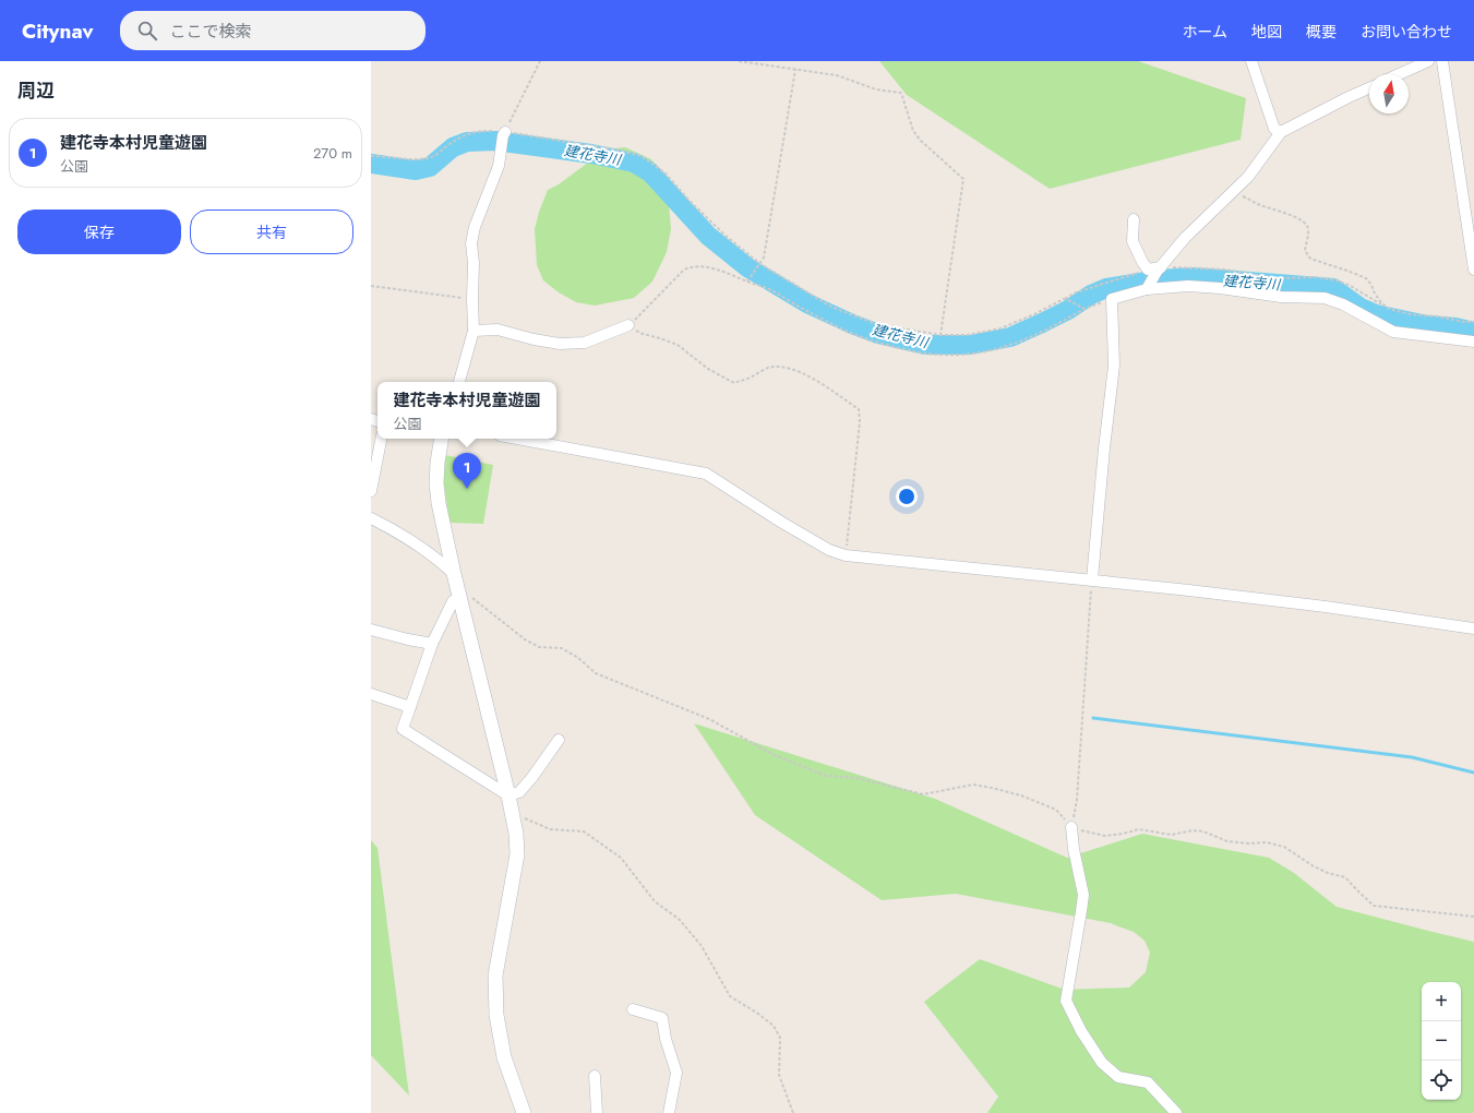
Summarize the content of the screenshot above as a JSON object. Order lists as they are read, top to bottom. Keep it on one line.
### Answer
{"water":["建花寺川"],"north":"top","page":{"header":"Citynav","search":"ここで検索","nav":["ホーム","地図","概要","お問い合わせ"],"heading":"周辺","list":[{"mark":"1","name":"建花寺本村児童遊園","note":"公園","value":"270 m"}],"buttons":["保存","共有"],"popup":["建花寺本村児童遊園","公園"],"pins":"1","map_buttons":["+","−"]}}
